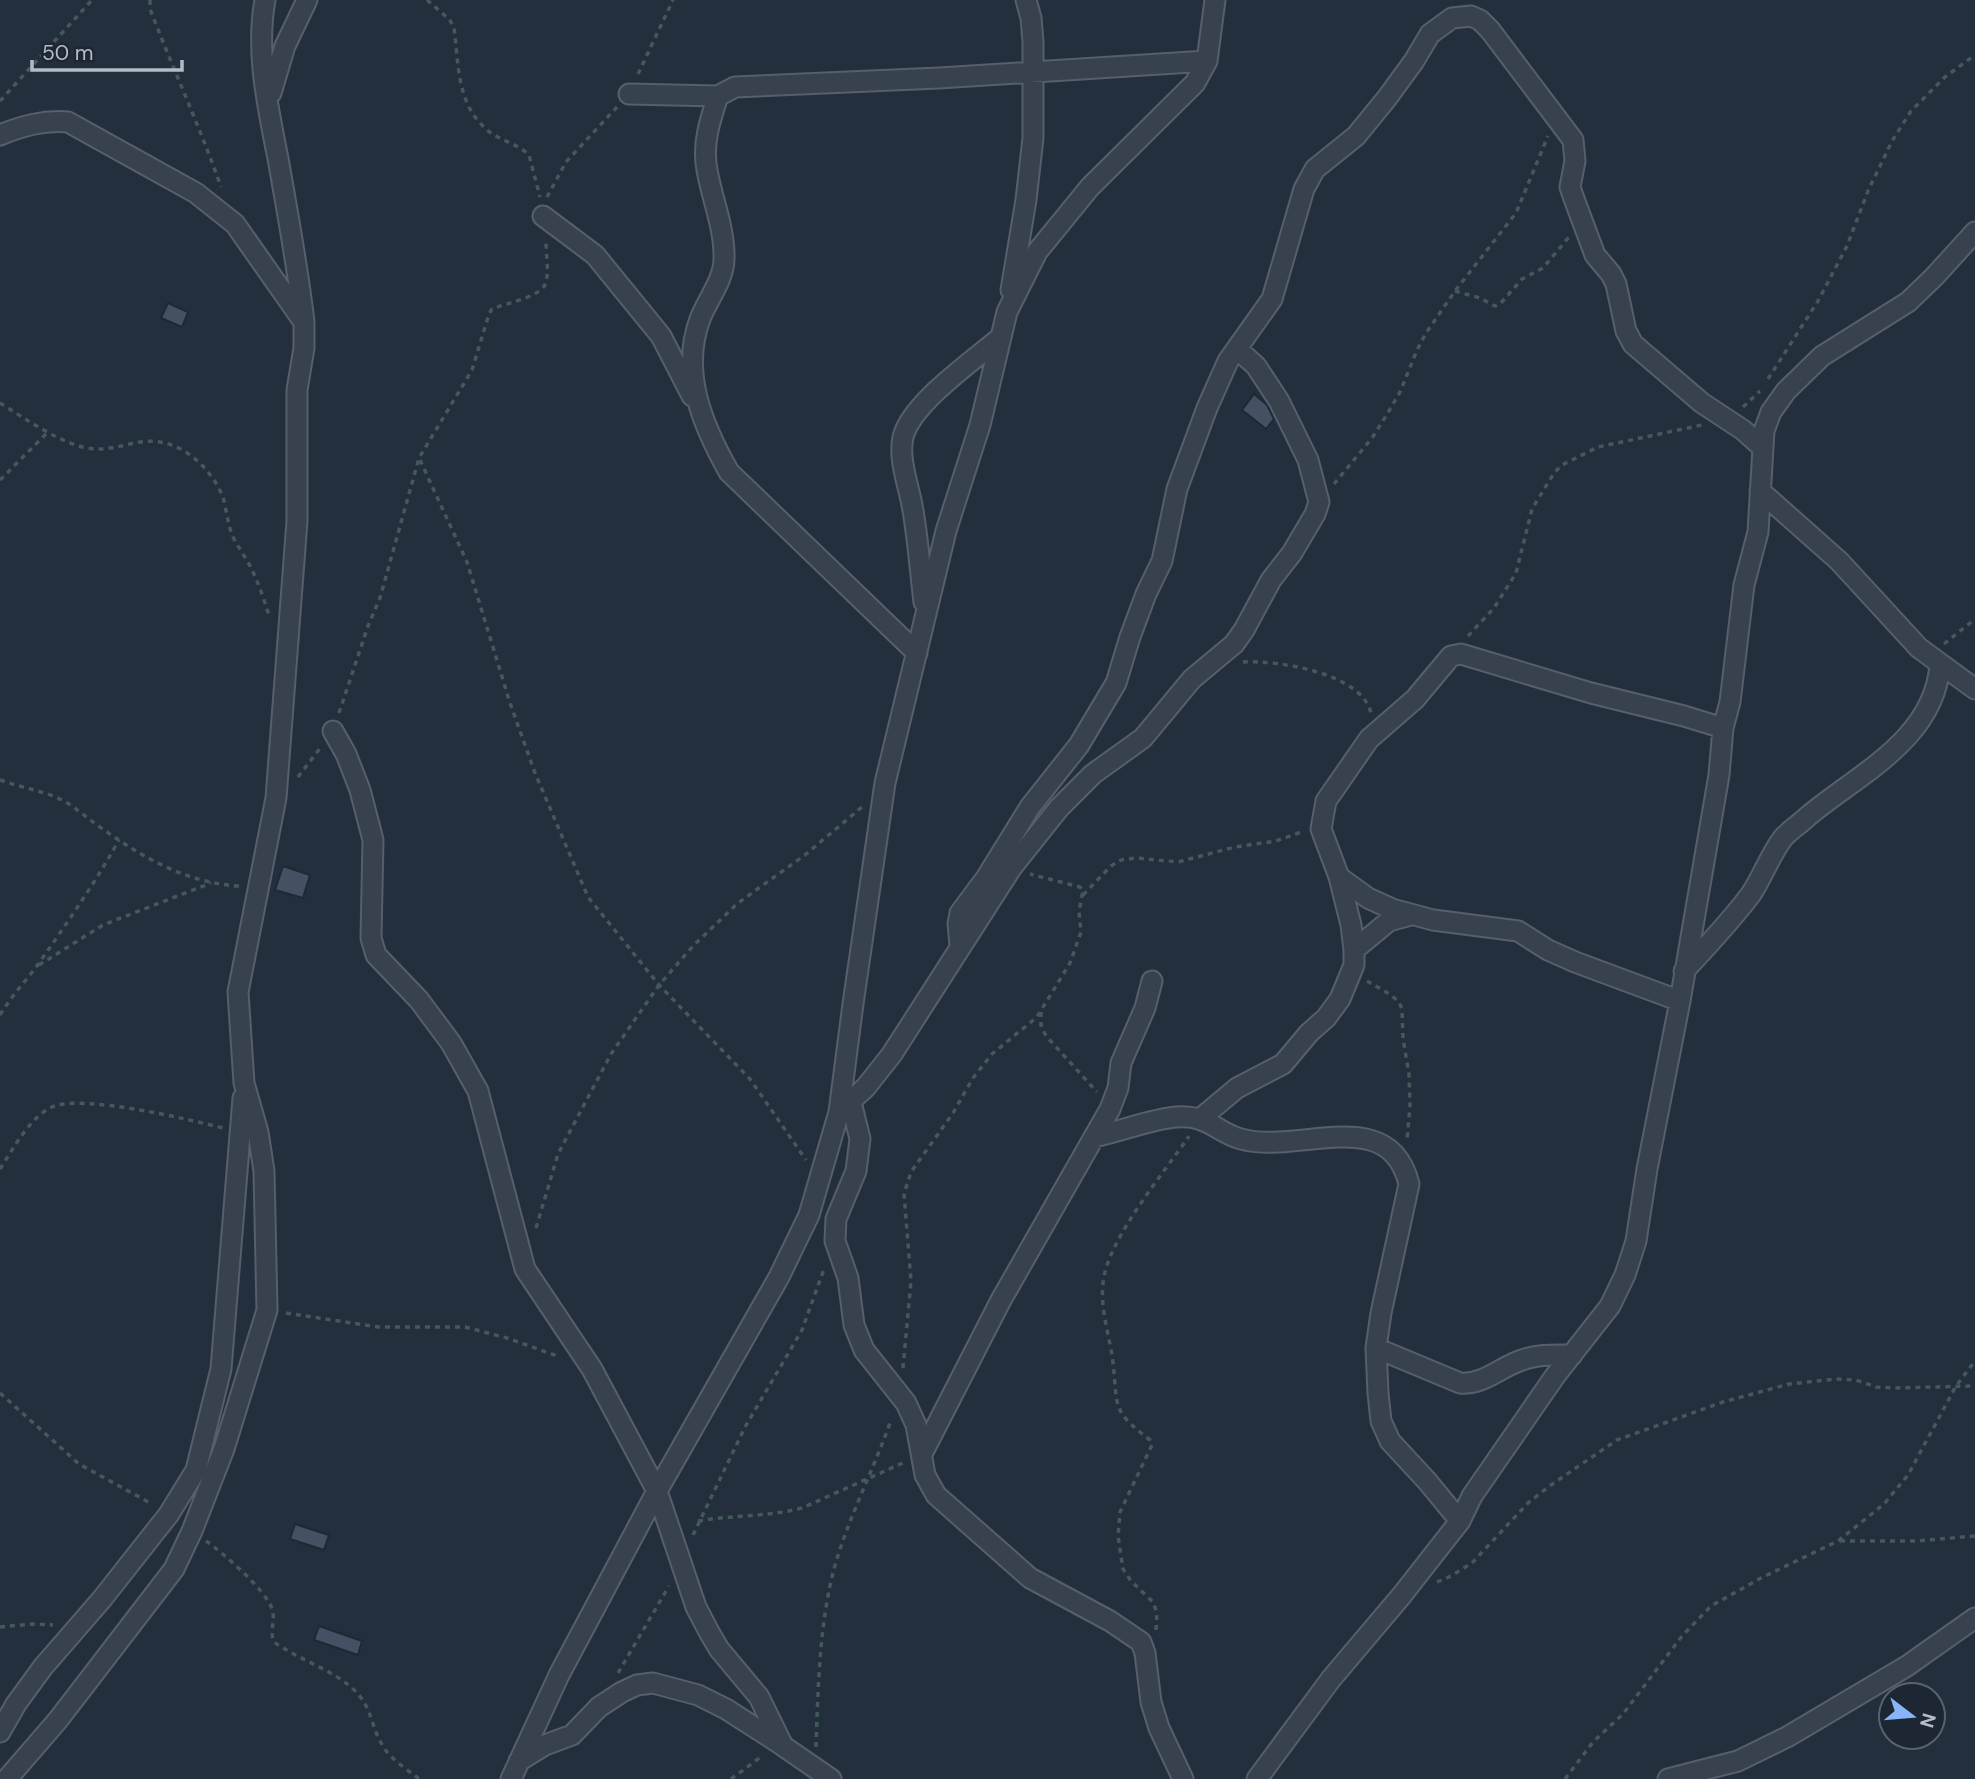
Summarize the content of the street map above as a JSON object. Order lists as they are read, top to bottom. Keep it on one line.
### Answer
{"scale_bar":"50 m","north":"right"}
